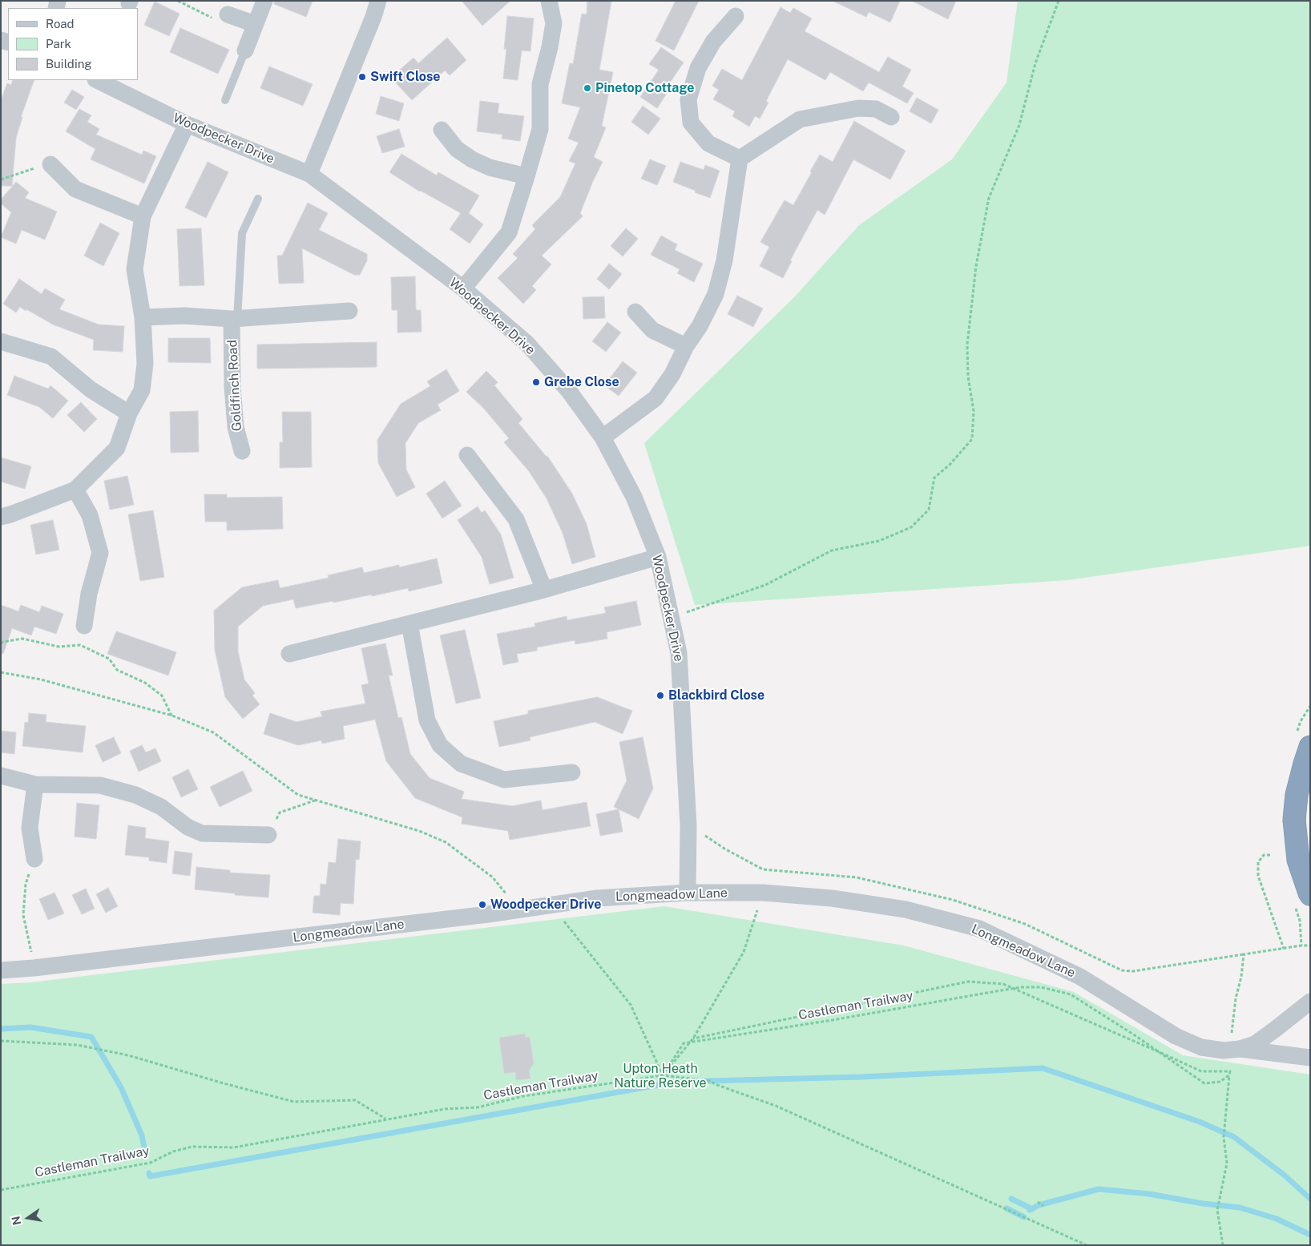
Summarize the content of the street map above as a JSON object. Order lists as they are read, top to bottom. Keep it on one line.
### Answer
{"streets":{"street":["Woodpecker Drive","Goldfinch Road","Longmeadow Lane"],"path":["Castleman Trailway"]},"crossings":[["Woodpecker Drive","Longmeadow Lane"]],"parks":["Upton Heath Nature Reserve"],"places":["Swift Close","Pinetop Cottage","Grebe Close","Blackbird Close","Woodpecker Drive"],"legend":["Road","Park","Building"],"north":"left"}
